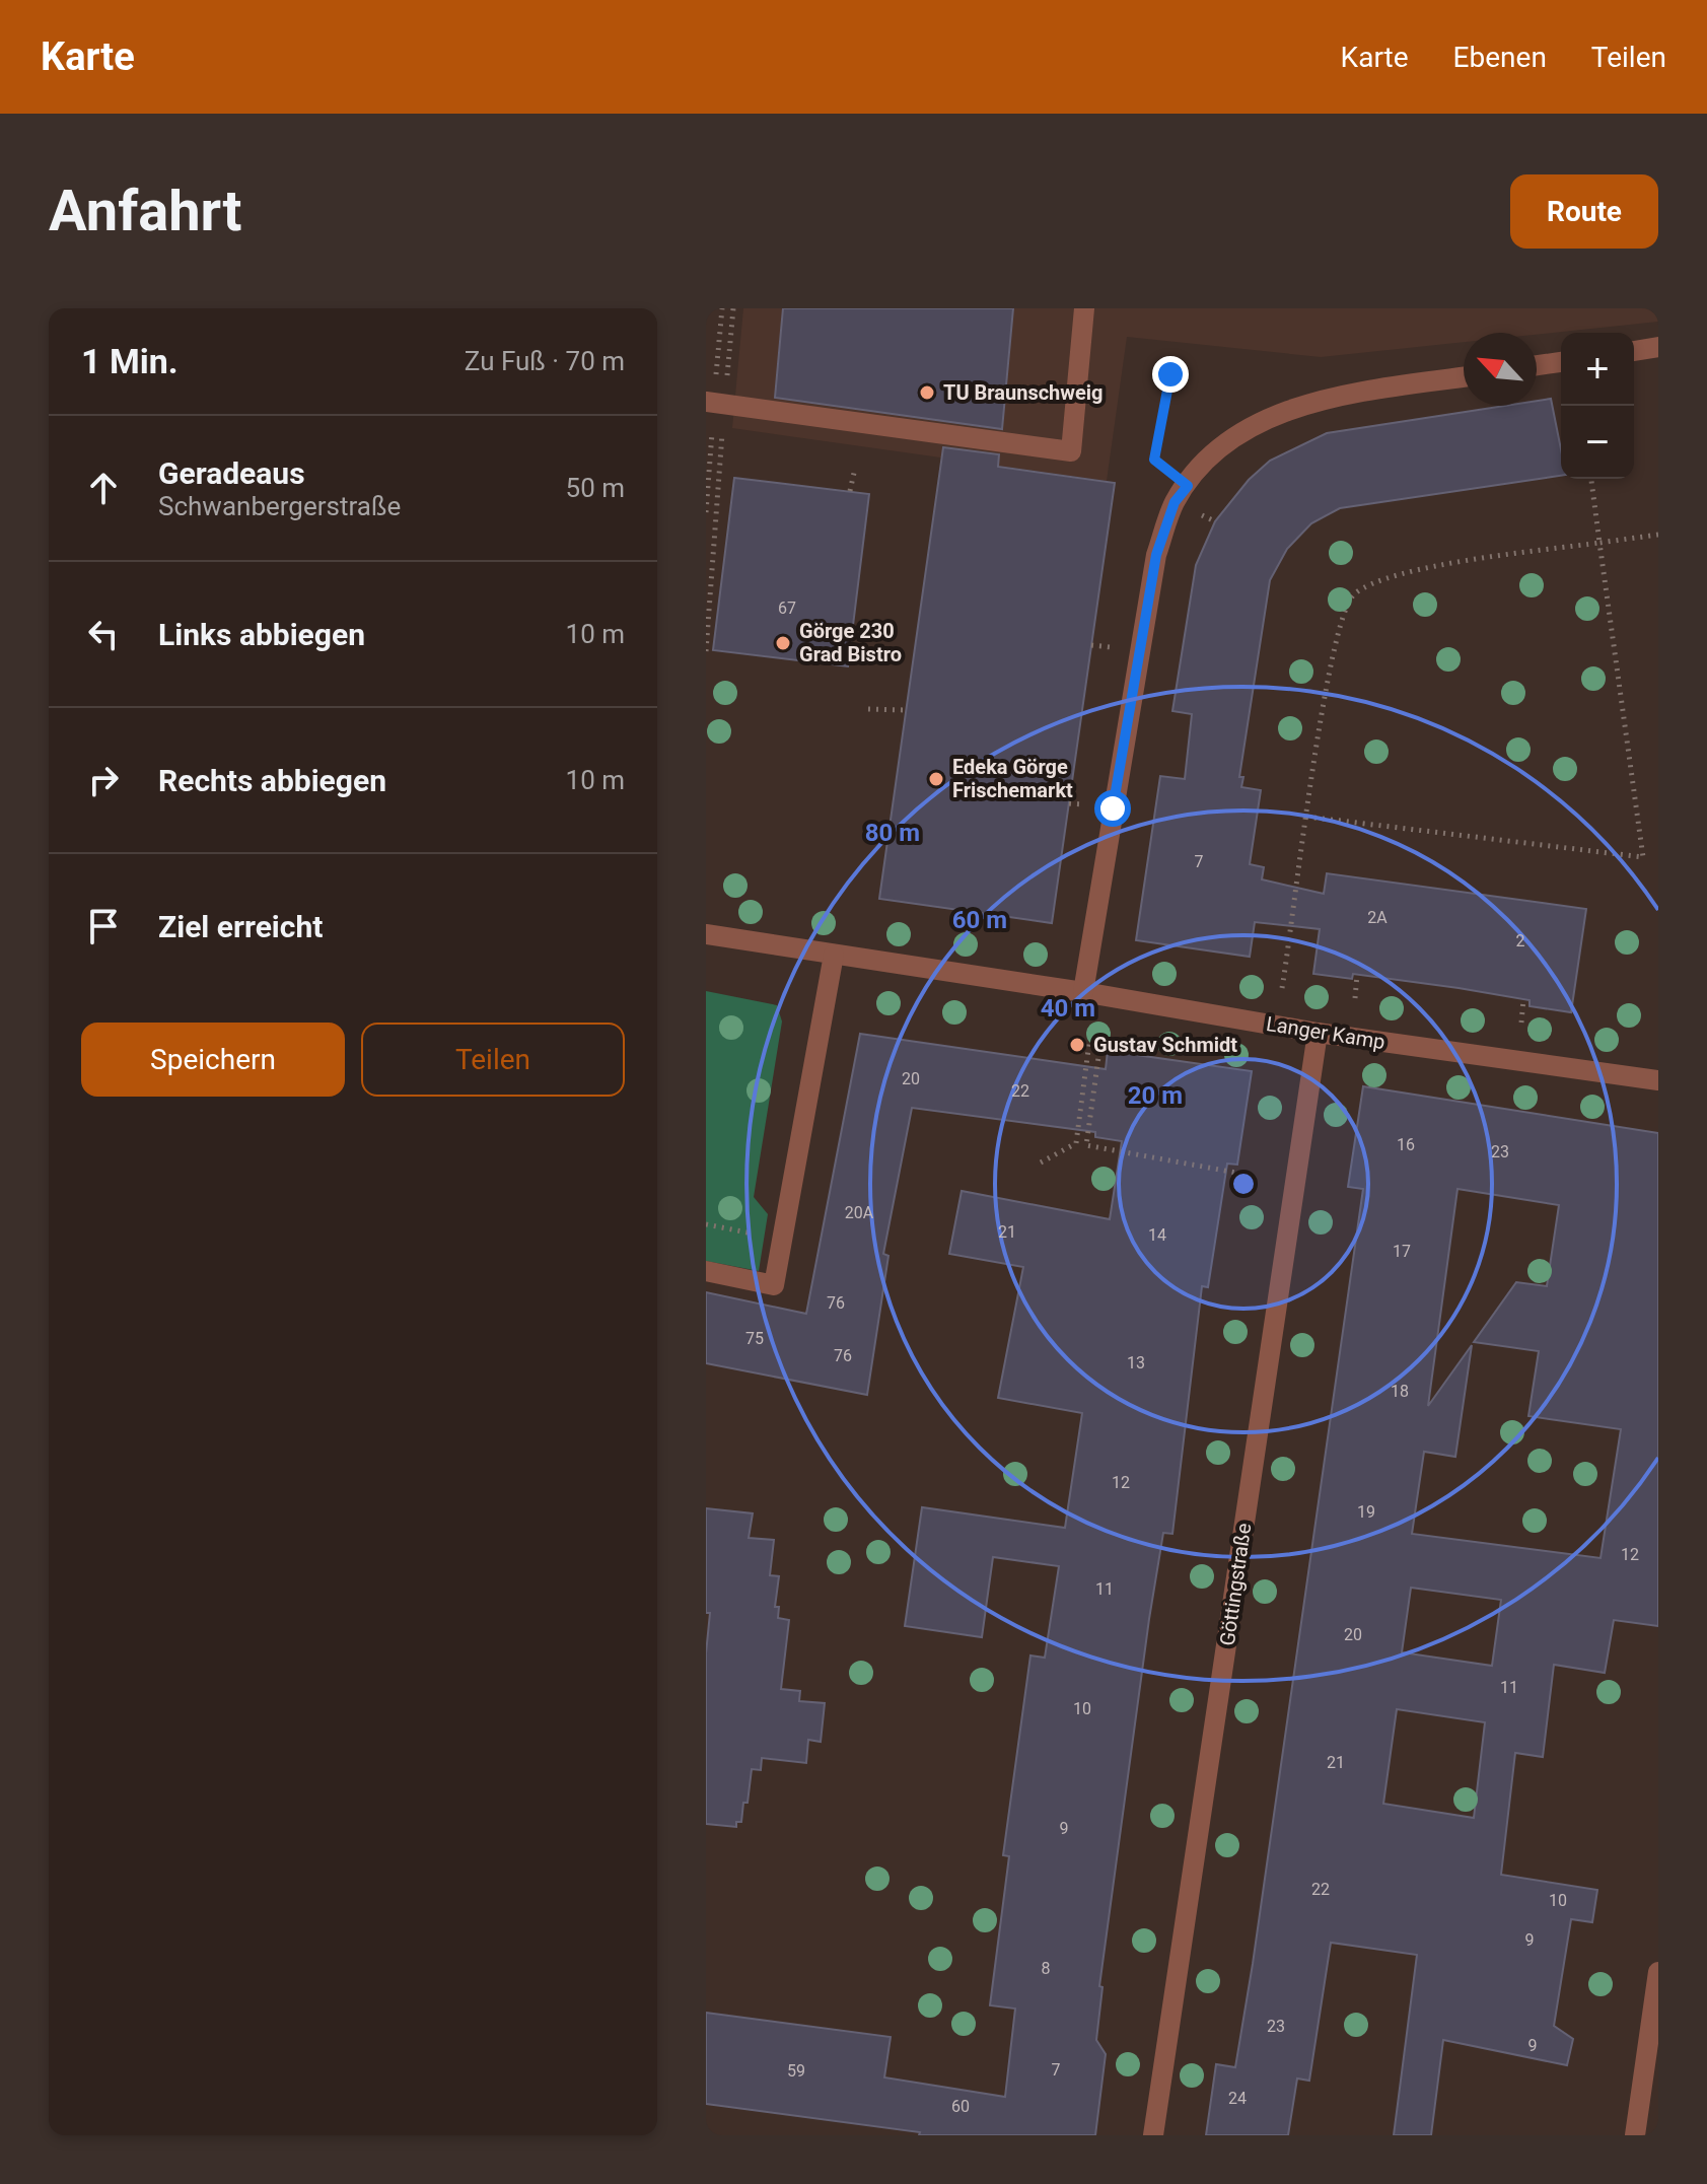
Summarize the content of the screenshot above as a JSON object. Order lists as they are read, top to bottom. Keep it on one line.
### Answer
{"streets":{"street":["Langer Kamp","Göttingstraße"]},"crossings":[["Langer Kamp","Göttingstraße"]],"places":["TU Braunschweig","Görge 230 Grad Bistro","Edeka Görge Frischemarkt","Gustav Schmidt"],"house_numbers":["67","7","2A","2","20","22","16","23","20A","21","14","17","76","75","76","13","18","12","19","12","11","20","11","10","21","9","22","10","9","8","23","9","7","59","24","60"],"north":"top left","page":{"header":"Karte","nav":["Karte","Ebenen","Teilen"],"buttons":["Route",["Speichern","Teilen"]],"title":"Anfahrt","heading":["1 Min.","Zu Fuß · 70 m"],"map_buttons":["+","−"],"list":[["Geradeaus","Schwanbergerstraße","50 m"],["Links abbiegen","10 m"],["Rechts abbiegen","10 m"],"Ziel erreicht"]},"rings":["80 m","60 m","40 m","20 m"]}
